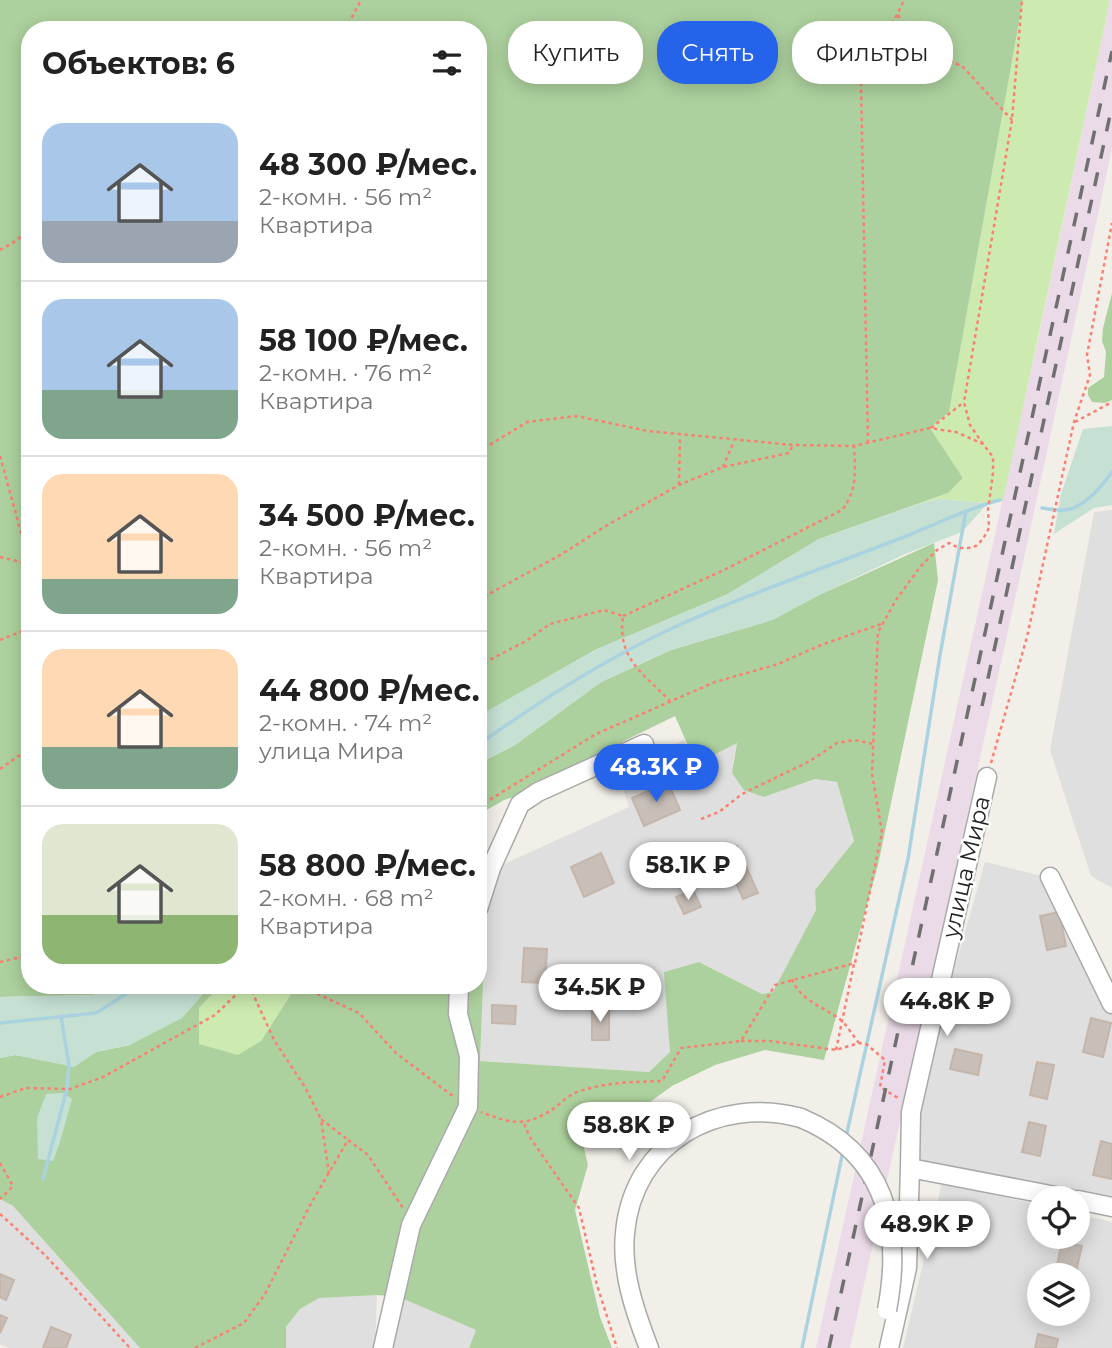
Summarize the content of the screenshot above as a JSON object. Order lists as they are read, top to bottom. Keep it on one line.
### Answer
{"streets":{"street":["улица Мира"]},"page":{"chip":["Купить","Снять","Фильтры"],"heading":"Объектов: 6","list":[{"name":"48 300 ₽/мес.","note":"2-комн. · 56 m² · Квартира"},{"name":"58 100 ₽/мес.","note":"2-комн. · 76 m² · Квартира"},{"name":"34 500 ₽/мес.","note":"2-комн. · 56 m² · Квартира"},{"name":"44 800 ₽/мес.","note":"2-комн. · 74 m² · улица Мира"},{"name":"58 800 ₽/мес.","note":"2-комн. · 68 m² · Квартира"}],"price":["48.3K ₽","58.1K ₽","34.5K ₽","44.8K ₽","58.8K ₽","48.9K ₽"]}}
